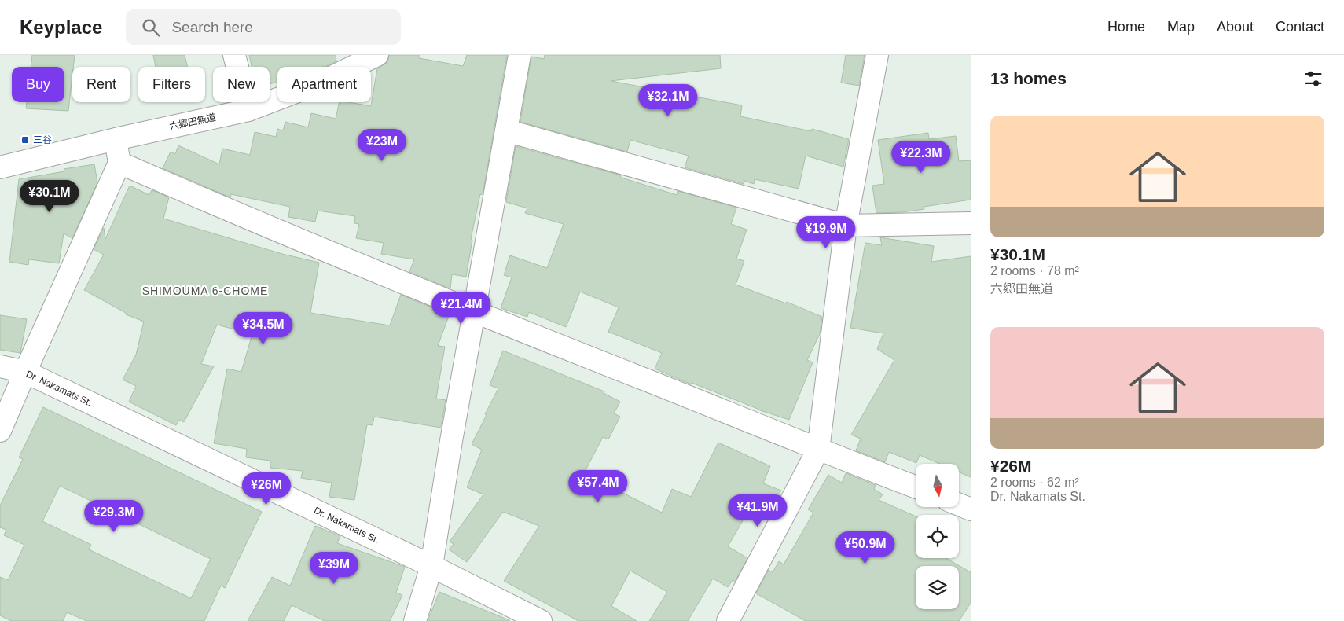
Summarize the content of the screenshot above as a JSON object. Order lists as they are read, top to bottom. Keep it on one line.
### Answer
{"streets":{"street":["六郷田無道","Dr. Nakamats St."]},"districts":["SHIMOUMA 6-CHOME"],"places":{"transit":["三谷"]},"north":"bottom","page":{"header":"Keyplace","search":"Search here","nav":["Home","Map","About","Contact"],"heading":"13 homes","chip":["Buy","Rent","Filters","New","Apartment"],"price":["¥32.1M","¥23M","¥22.3M","¥30.1M","¥19.9M","¥21.4M","¥34.5M","¥57.4M","¥26M","¥41.9M","¥29.3M","¥50.9M","¥39M"],"list":[{"name":"¥30.1M","note":"2 rooms · 78 m² · 六郷田無道"},{"name":"¥26M","note":"2 rooms · 62 m² · Dr. Nakamats St."}]}}
